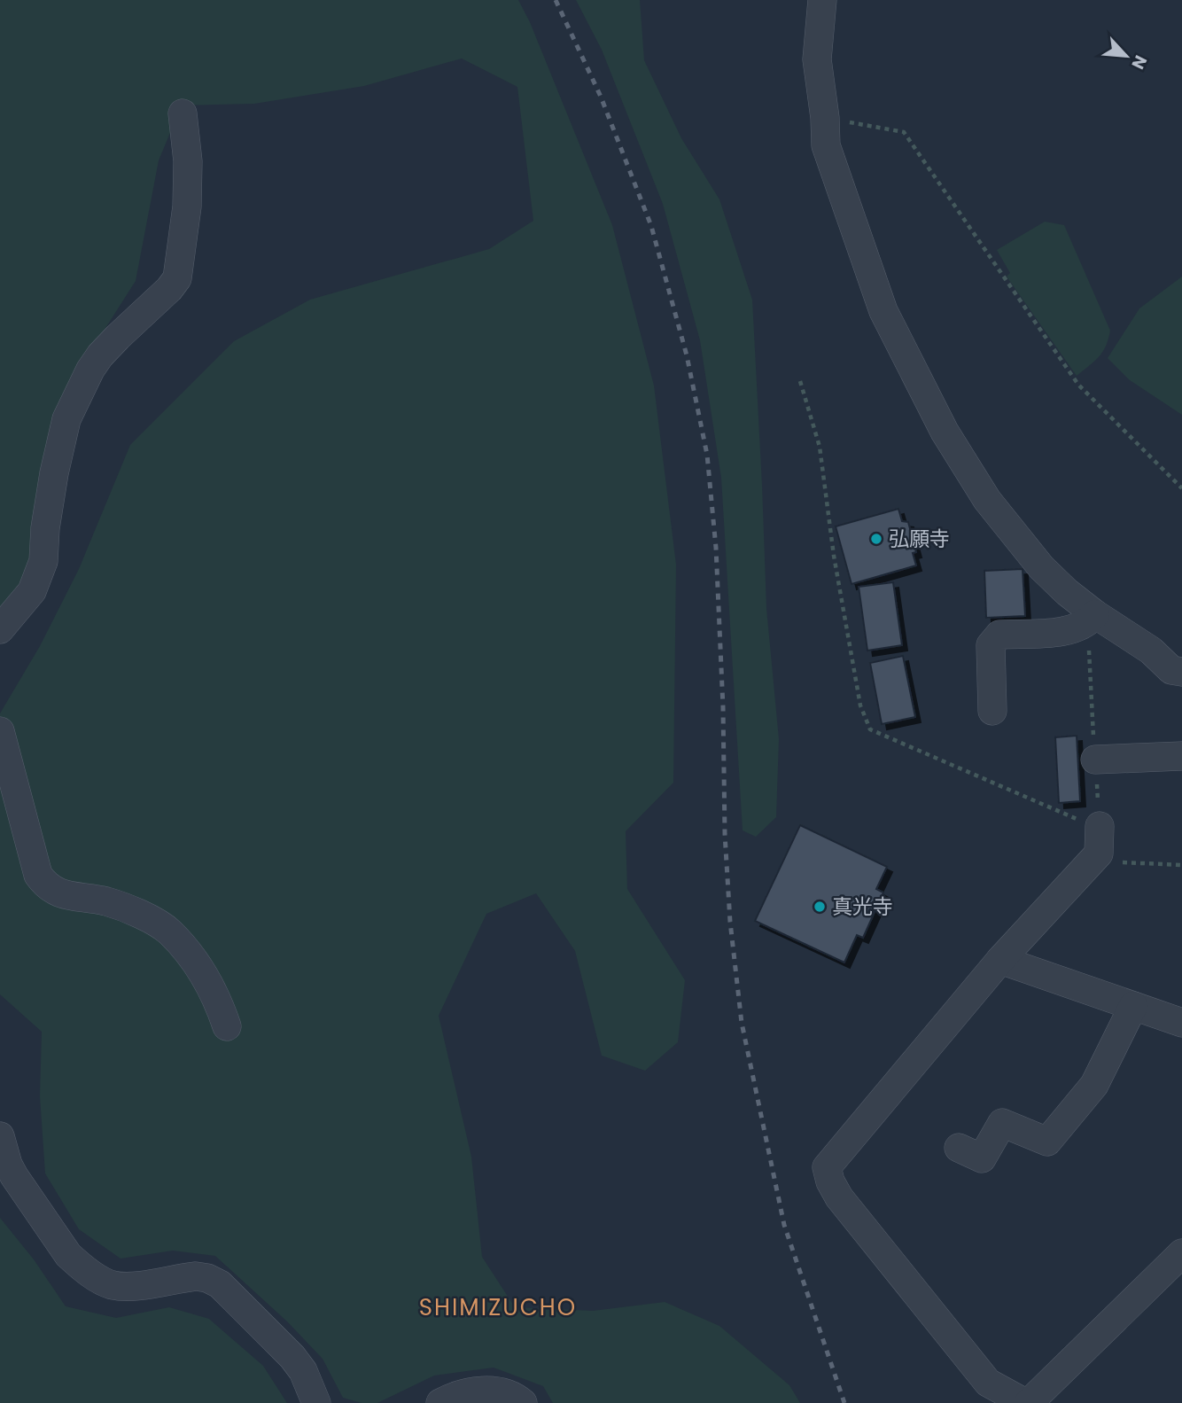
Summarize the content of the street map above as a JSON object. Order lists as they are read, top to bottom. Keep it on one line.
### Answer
{"districts":["SHIMIZUCHO"],"places":["弘願寺","真光寺"],"north":"bottom right"}
